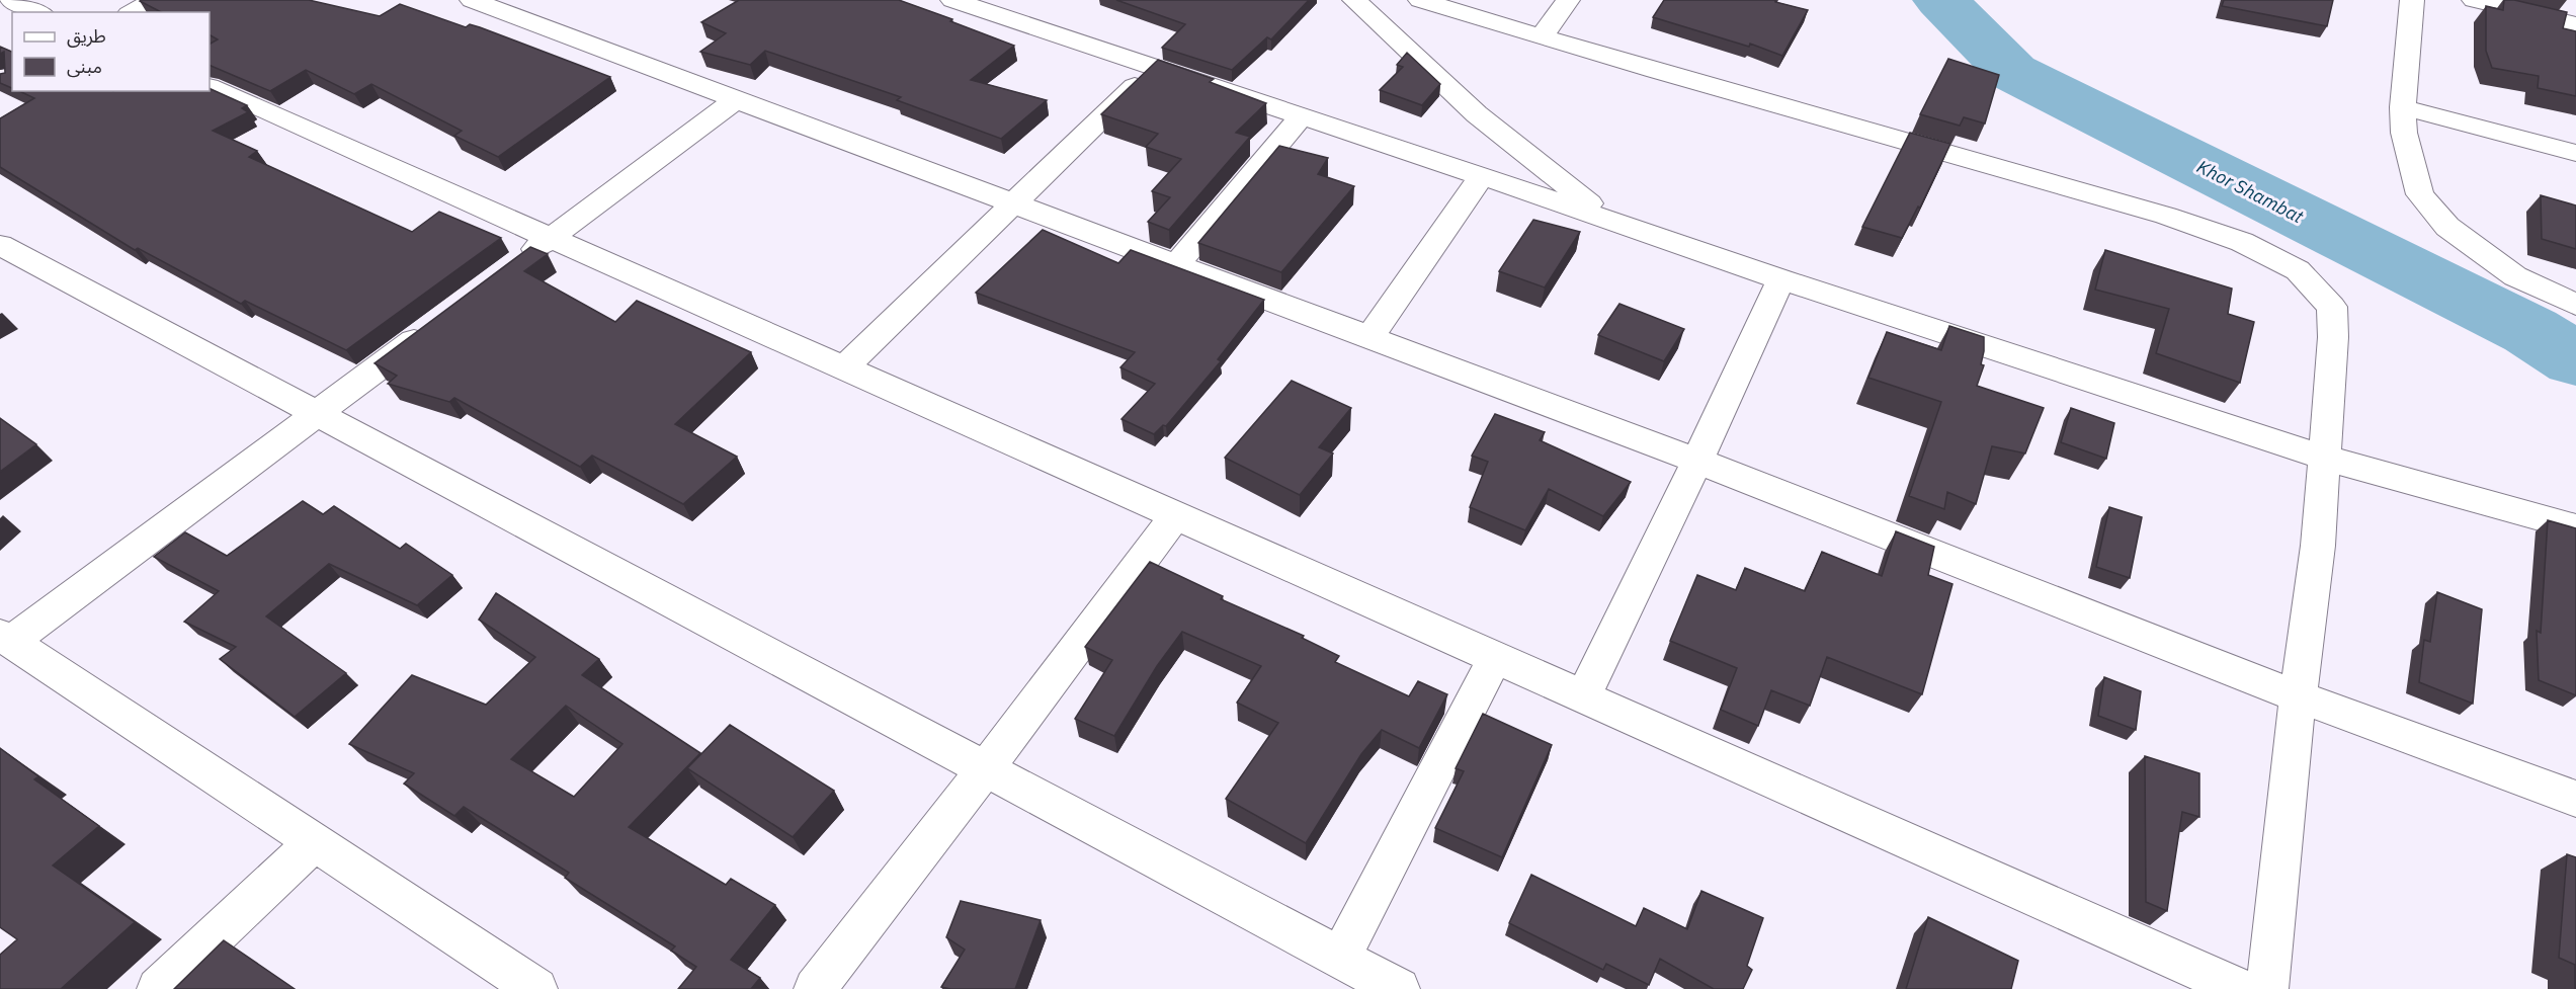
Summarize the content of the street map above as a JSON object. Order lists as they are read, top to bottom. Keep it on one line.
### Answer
{"water":["Khor Shambat"],"legend":["طريق","مبنى"]}
